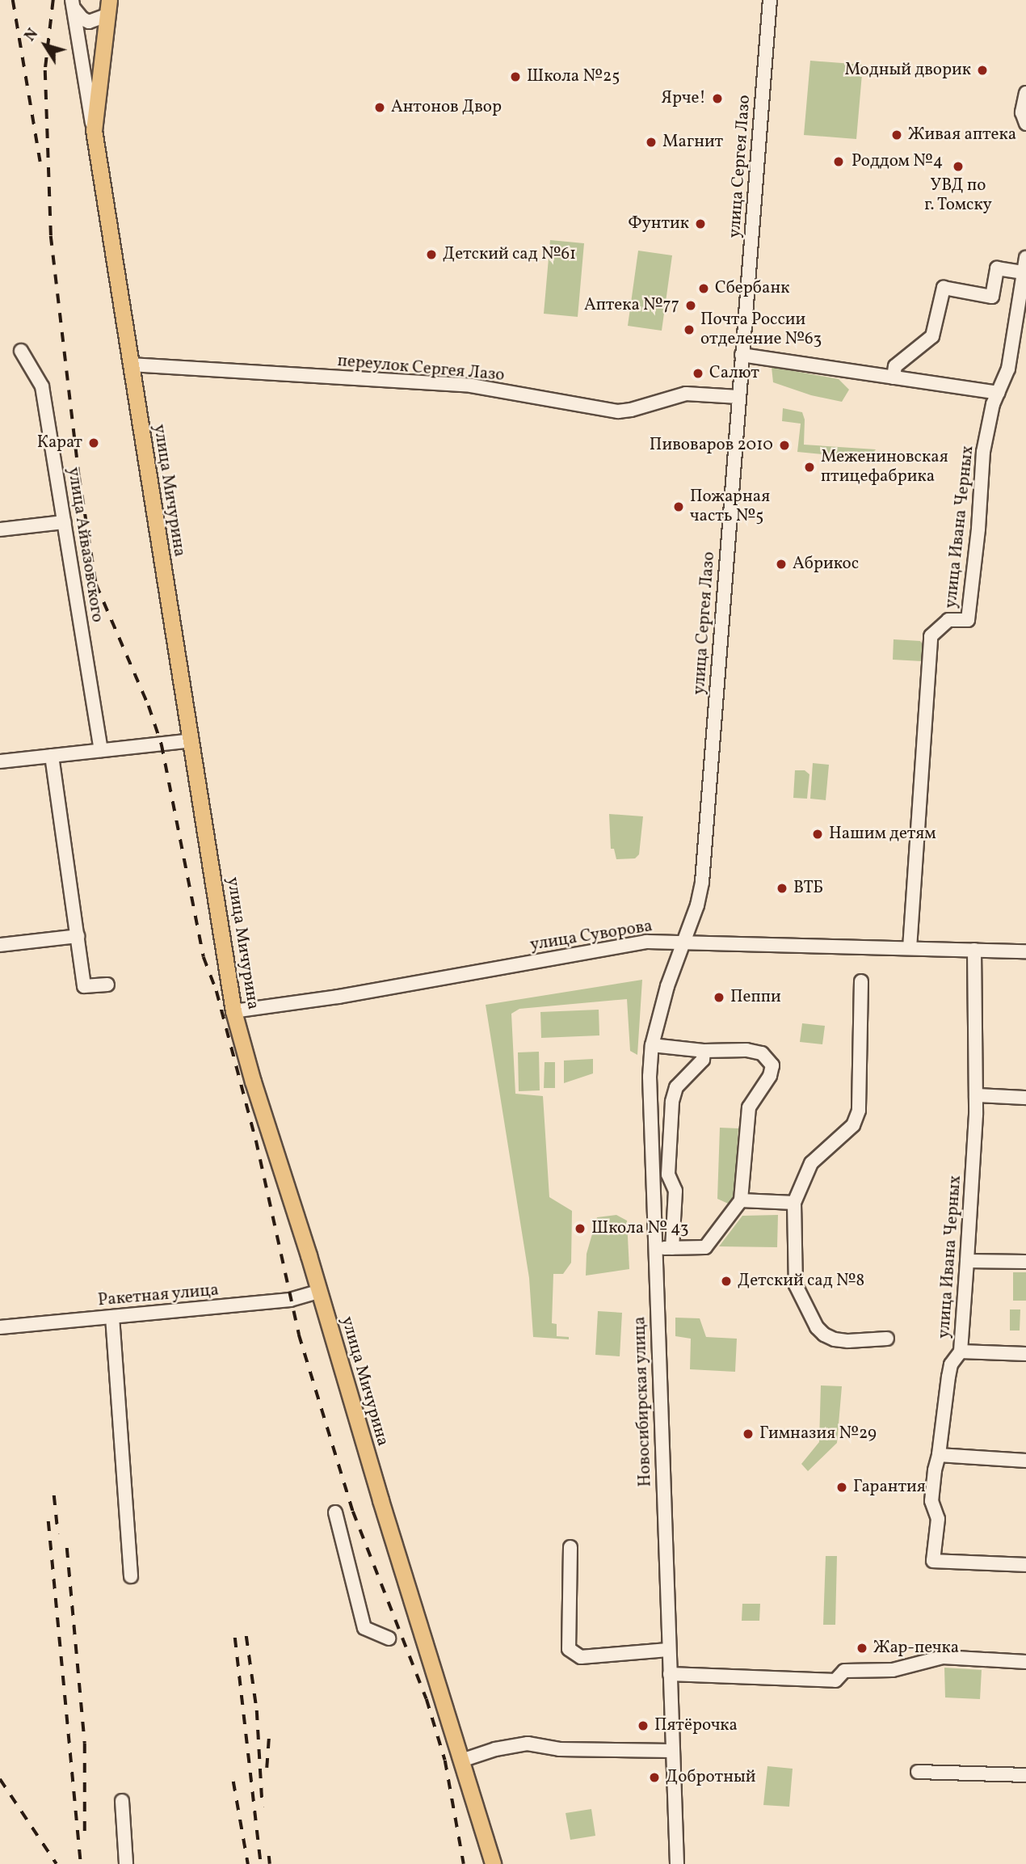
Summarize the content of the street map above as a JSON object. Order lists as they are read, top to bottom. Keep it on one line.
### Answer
{"streets":{"main road":["улица Мичурина"],"street":["улица Сергея Лазо","переулок Сергея Лазо","улица Ивана Черных","улица Айвазовского","улица Суворова","Ракетная улица","Новосибирская улица"]},"crossings":[["улица Сергея Лазо","переулок Сергея Лазо"],["улица Сергея Лазо","улица Суворова"],["улица Сергея Лазо","Новосибирская улица"],["переулок Сергея Лазо","улица Мичурина"],["улица Мичурина","улица Суворова"],["улица Мичурина","Ракетная улица"],["улица Ивана Черных","улица Суворова"],["улица Суворова","Новосибирская улица"]],"places":["Модный дворик","Школа №25","Ярче!","Антонов Двор","Живая аптека","Магнит","Роддом №4","УВД по г. Томску","Фунтик","Детский сад №61","Сбербанк","Аптека №77","Почта России отделение №63","Салют","Карат","Пивоваров 2010","Межениновская птицефабрика","Пожарная часть №5","Абрикос","Нашим детям","ВТБ","Пеппи","Школа № 43","Детский сад №8","Гимназия №29","Гарантия","Жар-печка","Пятёрочка","Добротный"],"north":"top left"}
